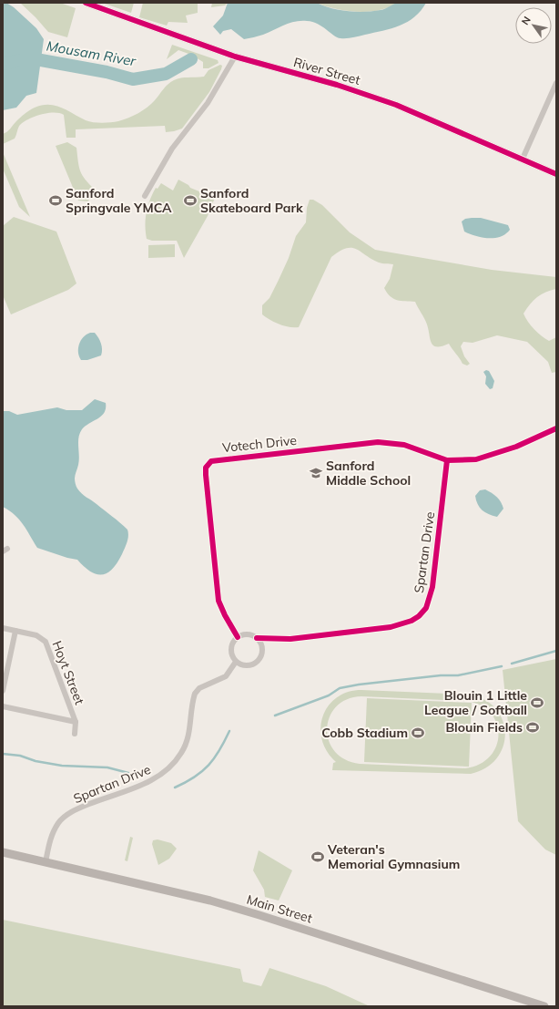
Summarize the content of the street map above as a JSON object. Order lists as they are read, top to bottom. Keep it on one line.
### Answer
{"streets":{"main road":["Main Street"],"street":["River Street","Votech Drive","Spartan Drive","Hoyt Street"]},"crossings":[["Votech Drive","Spartan Drive"],["Spartan Drive","Main Street"]],"water":["Mousam River"],"places":{"sports":["Sanford Springvale YMCA","Sanford Skateboard Park","Blouin 1 Little League / Softball","Blouin Fields","Cobb Stadium","Veteran's Memorial Gymnasium"],"school or university":["Sanford Middle School"]},"north":"top left"}
